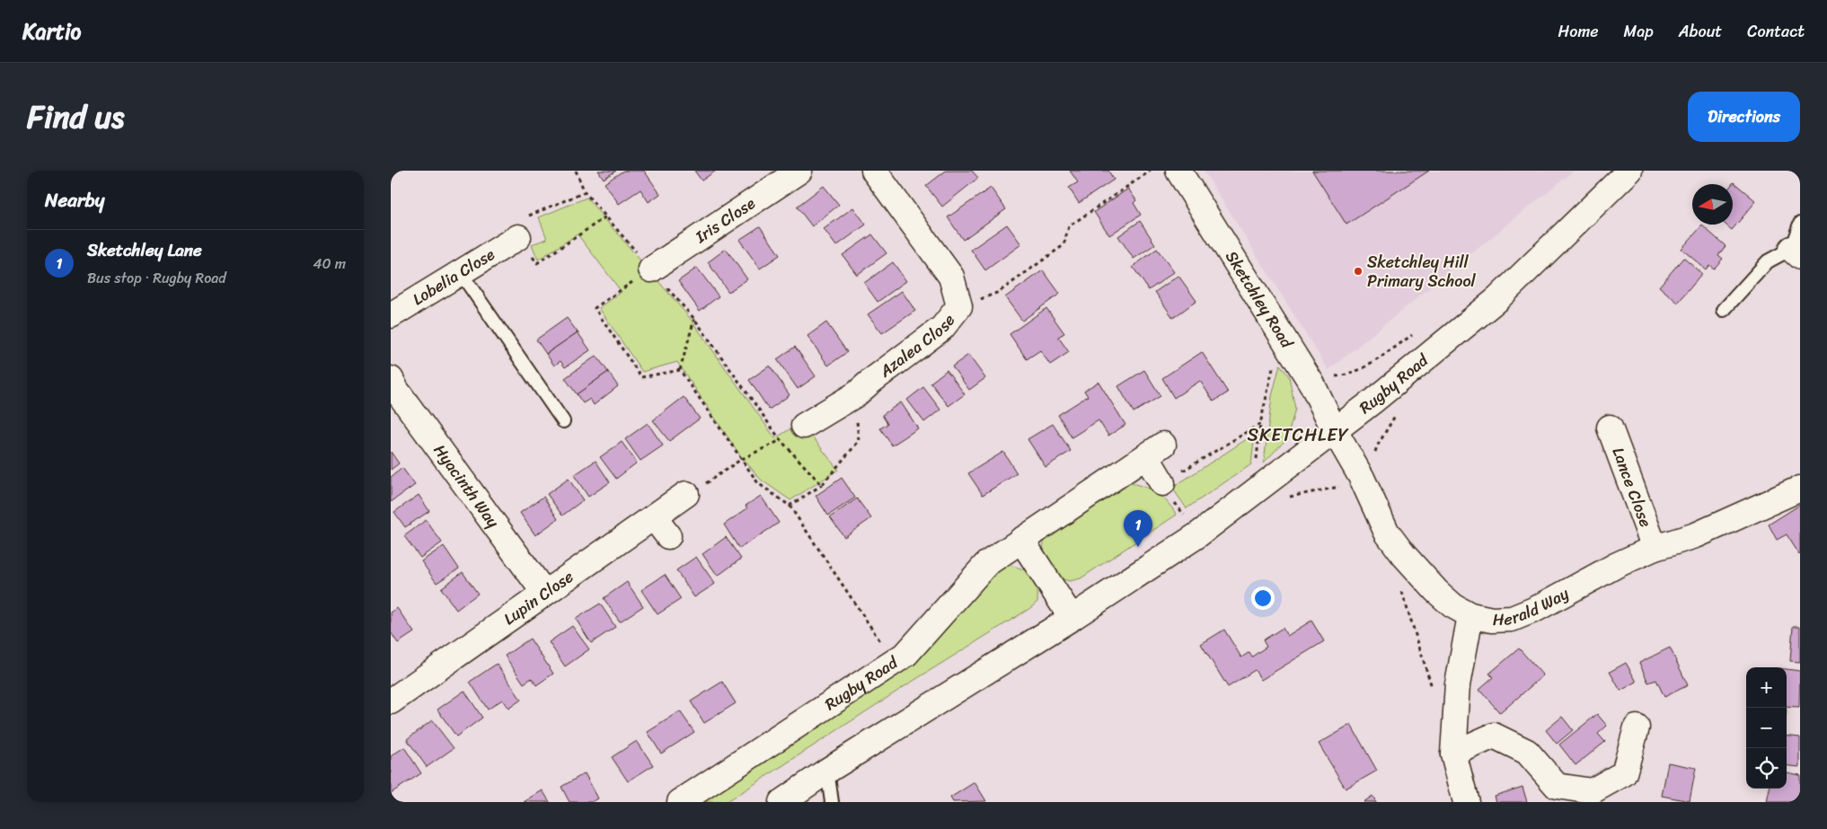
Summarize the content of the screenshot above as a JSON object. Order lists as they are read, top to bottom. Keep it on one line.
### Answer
{"streets":{"street":["Iris Close","Lobelia Close","Sketchley Road","Azalea Close","Rugby Road","Hyacinth Way","Lance Close","Lupin Close","Herald Way"]},"crossings":[["Sketchley Road","Rugby Road"],["Sketchley Road","Herald Way"],["Rugby Road","Herald Way"],["Hyacinth Way","Lupin Close"],["Lance Close","Herald Way"]],"districts":["SKETCHLEY"],"places":["Sketchley Hill Primary School"],"north":"left","page":{"header":"Kartio","nav":["Home","Map","About","Contact"],"title":"Find us","buttons":"Directions","heading":"Nearby","list":[{"mark":"1","name":"Sketchley Lane","note":"Bus stop · Rugby Road","value":"40 m"}],"pins":"1","map_buttons":["+","−"]}}
